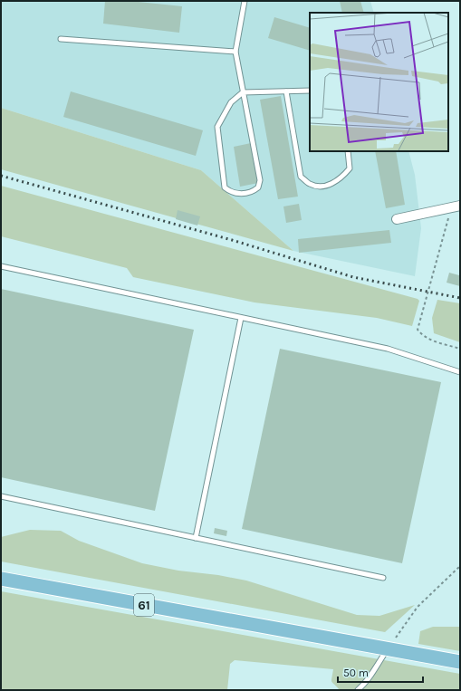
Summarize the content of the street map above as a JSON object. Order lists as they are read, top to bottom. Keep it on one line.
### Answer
{"streets":{"main road":["61"]},"scale_bar":"50 m"}
